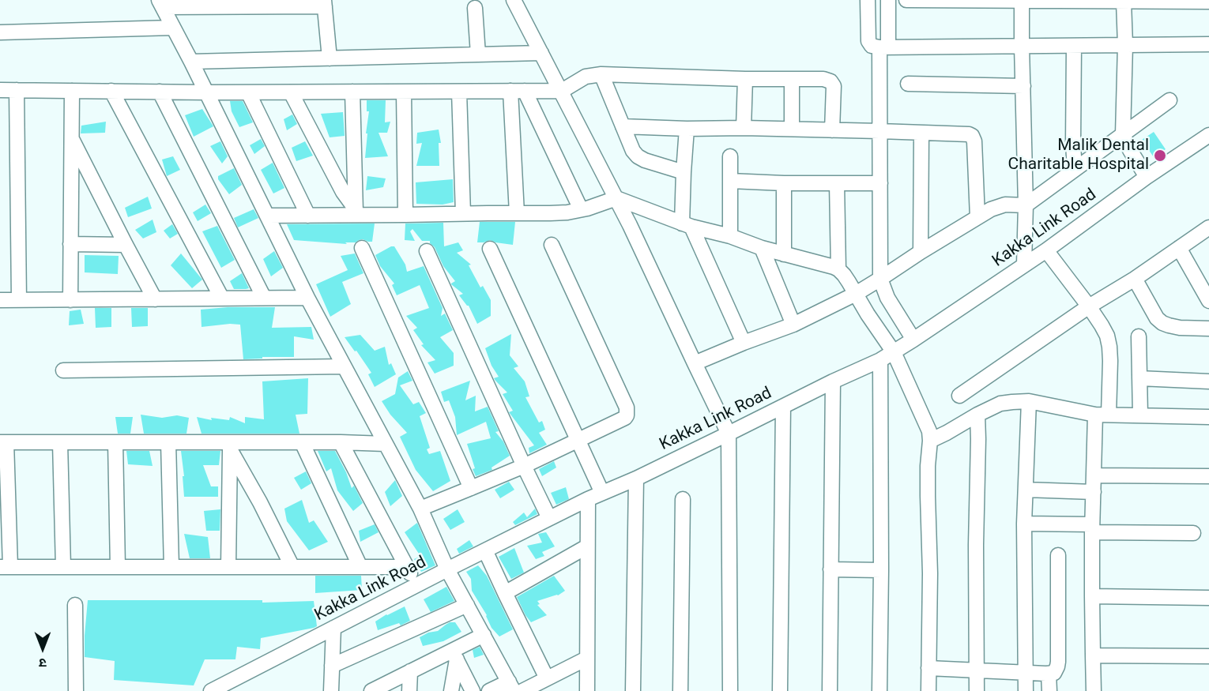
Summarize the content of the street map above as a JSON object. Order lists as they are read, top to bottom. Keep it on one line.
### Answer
{"streets":{"street":["Kakka Link Road"]},"places":["Malik Dental Charitable Hospital"],"north":"bottom"}
